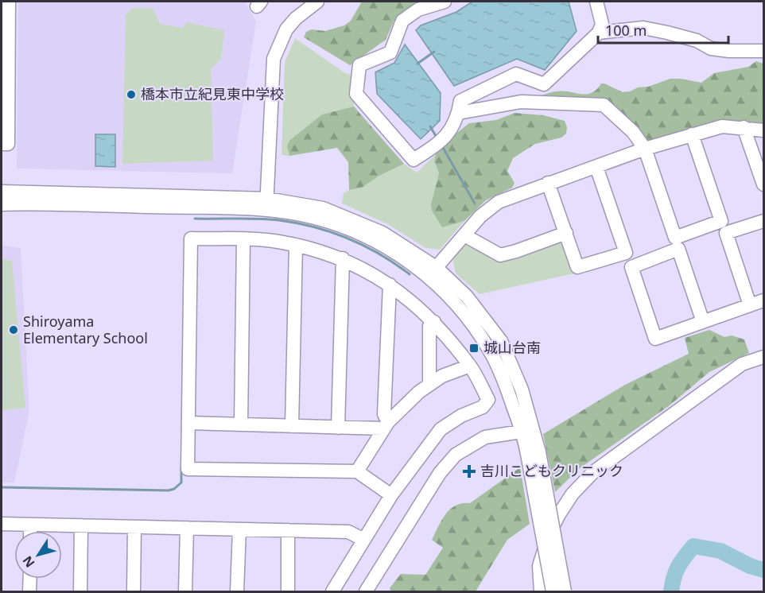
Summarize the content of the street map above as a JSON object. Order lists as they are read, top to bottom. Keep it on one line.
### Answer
{"places":{"other":["橋本市立紀見東中学校","Shiroyama Elementary School"],"transit":["城山台南"],"health":["吉川こどもクリニック"]},"scale_bar":"100 m","north":"bottom left"}
